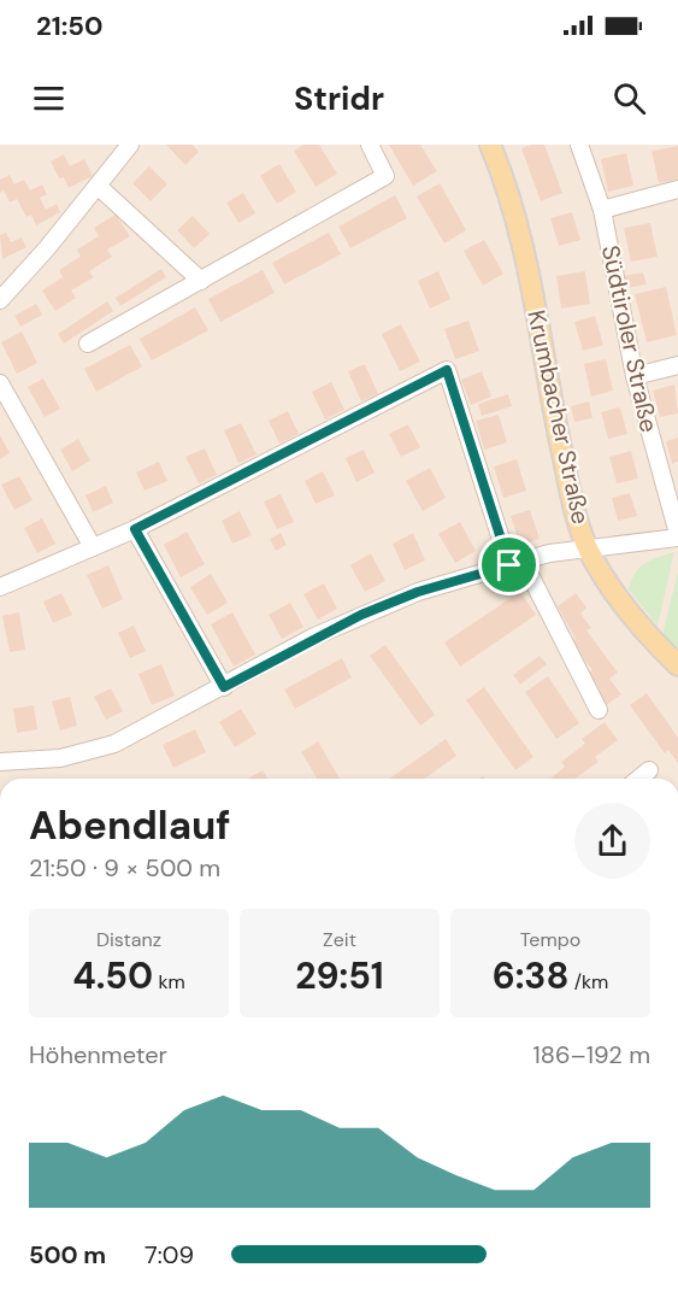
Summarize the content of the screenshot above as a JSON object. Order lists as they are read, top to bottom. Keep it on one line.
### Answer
{"streets":{"main road":["Krumbacher Straße"],"street":["Südtiroler Straße"]},"page":{"status":"21:50","header":"Stridr","heading":["Abendlauf","21:50 · 9 × 500 m"],"stats":[["Distanz","4.50 km"],["Zeit","29:51"],["Tempo","6:38 /km"]],"chart":["Höhenmeter","186–192 m"],"list":[{"name":"500 m","note":"7:09"}]}}
